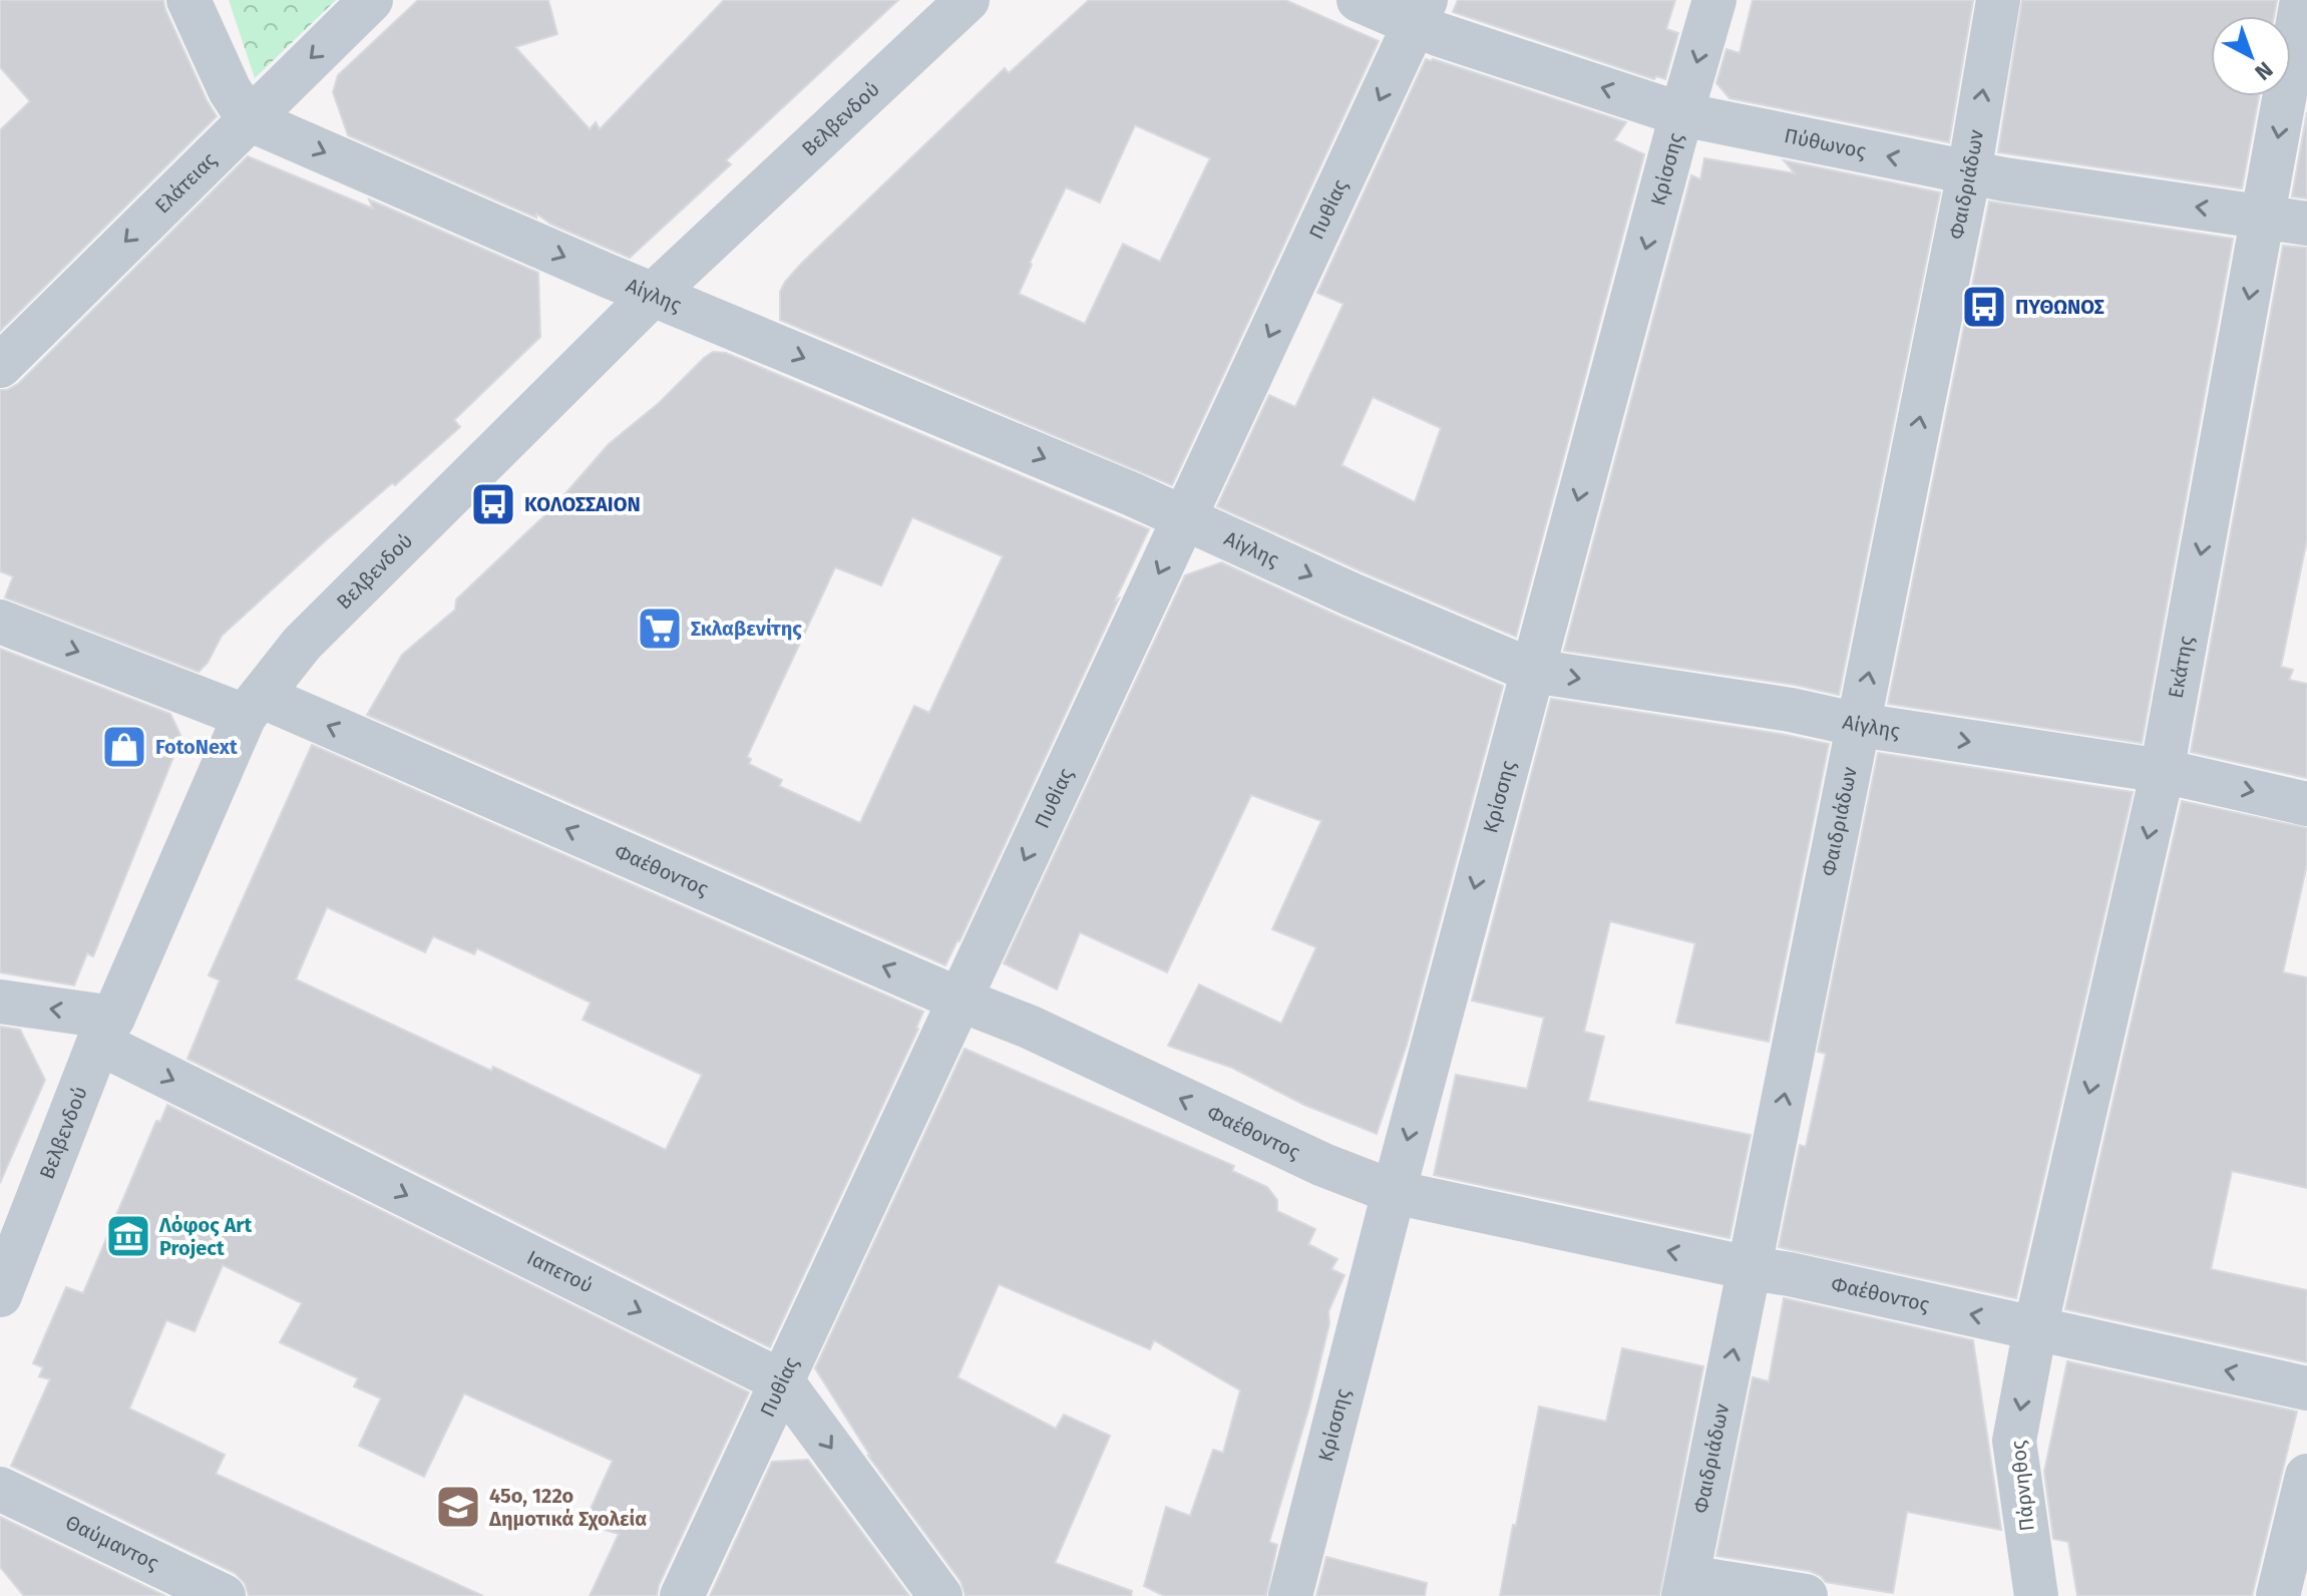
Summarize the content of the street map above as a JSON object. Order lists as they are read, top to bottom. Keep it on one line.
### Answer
{"streets":{"street":["Βελβενδού","Πύθωνος","Κρίσσης","Ελάτειας","Φαιδριάδων","Πυθίας","Αίγλης","Εκάτης","Φαέθοντος","Ιαπετού","Πάρνηθος","Θαύμαντος"]},"crossings":[["Βελβενδού","Αίγλης"],["Βελβενδού","Φαέθοντος"],["Βελβενδού","Ιαπετού"],["Πύθωνος","Κρίσσης"],["Πύθωνος","Φαιδριάδων"],["Πύθωνος","Πυθίας"],["Πύθωνος","Εκάτης"],["Κρίσσης","Αίγλης"],["Κρίσσης","Φαέθοντος"],["Ελάτειας","Αίγλης"],["Φαιδριάδων","Αίγλης"],["Φαιδριάδων","Φαέθοντος"],["Πυθίας","Αίγλης"],["Πυθίας","Φαέθοντος"],["Πυθίας","Ιαπετού"],["Αίγλης","Εκάτης"],["Εκάτης","Φαέθοντος"],["Εκάτης","Πάρνηθος"],["Φαέθοντος","Πάρνηθος"]],"one_way":["Πύθωνος","Κρίσσης","Ελάτειας","Φαιδριάδων","Πυθίας","Αίγλης","Εκάτης"],"places":{"bus stop":["ΠΥΘΩΝΟΣ","ΚΟΛΟΣΣΑΙΟΝ"],"supermarket":["Σκλαβενίτης"],"shop":["FotoNext"],"museum":["Λόφος Art Project"],"school or university":["45ο, 122ο Δημοτικά Σχολεία"]},"north":"bottom right"}
